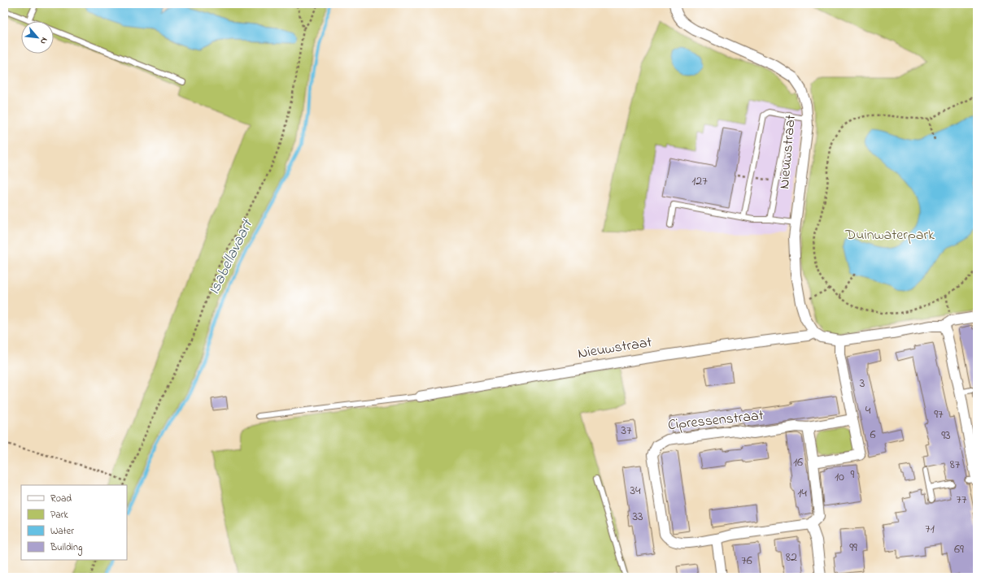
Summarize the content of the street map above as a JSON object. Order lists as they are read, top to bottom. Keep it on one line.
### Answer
{"streets":{"street":["Nieuwstraat","Cipressenstraat"]},"water":["Isabellavaart"],"parks":["Duinwaterpark"],"house_numbers":["127","3","4","97","37","6","93","16","87","9","10","34","14","77","33","71","99","69","82","76"],"legend":["Road","Park","Water","Building"],"north":"bottom right"}
